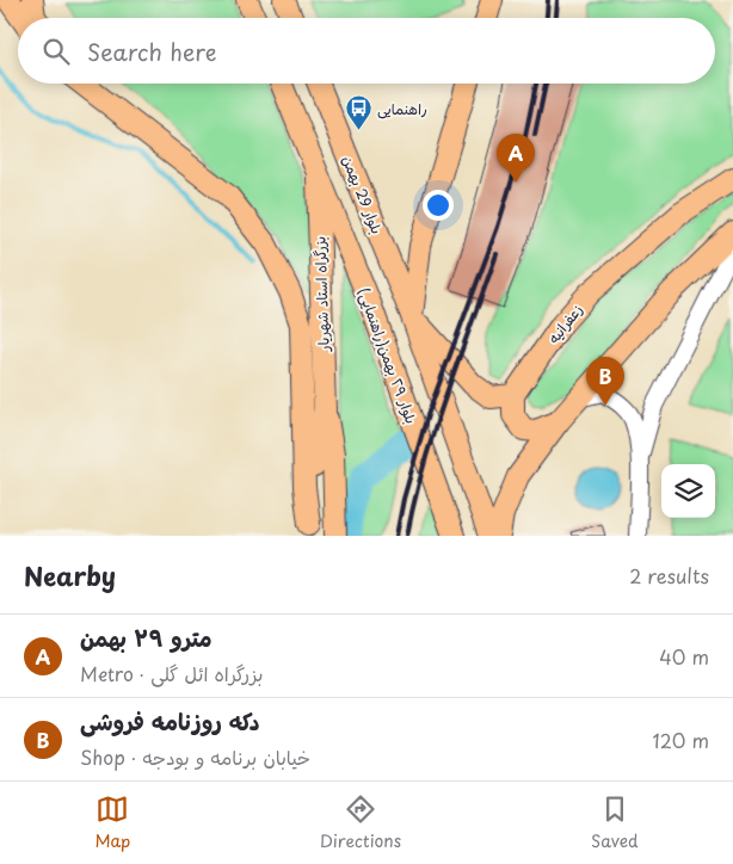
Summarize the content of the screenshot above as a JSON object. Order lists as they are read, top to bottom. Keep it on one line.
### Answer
{"streets":{"main road":["بلوار 29 بهمن","بزرگراه استاد شهریار","زعفرانیه","بلوار ٢٩ بهمن(راهنمایی)"]},"crossings":[["بزرگراه استاد شهریار","بلوار ٢٩ بهمن(راهنمایی)"]],"places":{"bus stop":["راهنمایی"]},"page":{"search":"Search here","pins":["A","B"],"heading":["Nearby","2 results"],"list":[{"mark":"A","name":"مترو ۲۹ بهمن","note":"Metro · بزرگراه ائل گلی","value":"40 m"},{"mark":"B","name":"دکه روزنامه فروشی","note":"Shop · خیابان برنامه و بودجه","value":"120 m"}],"nav":["Map","Directions","Saved"]}}
